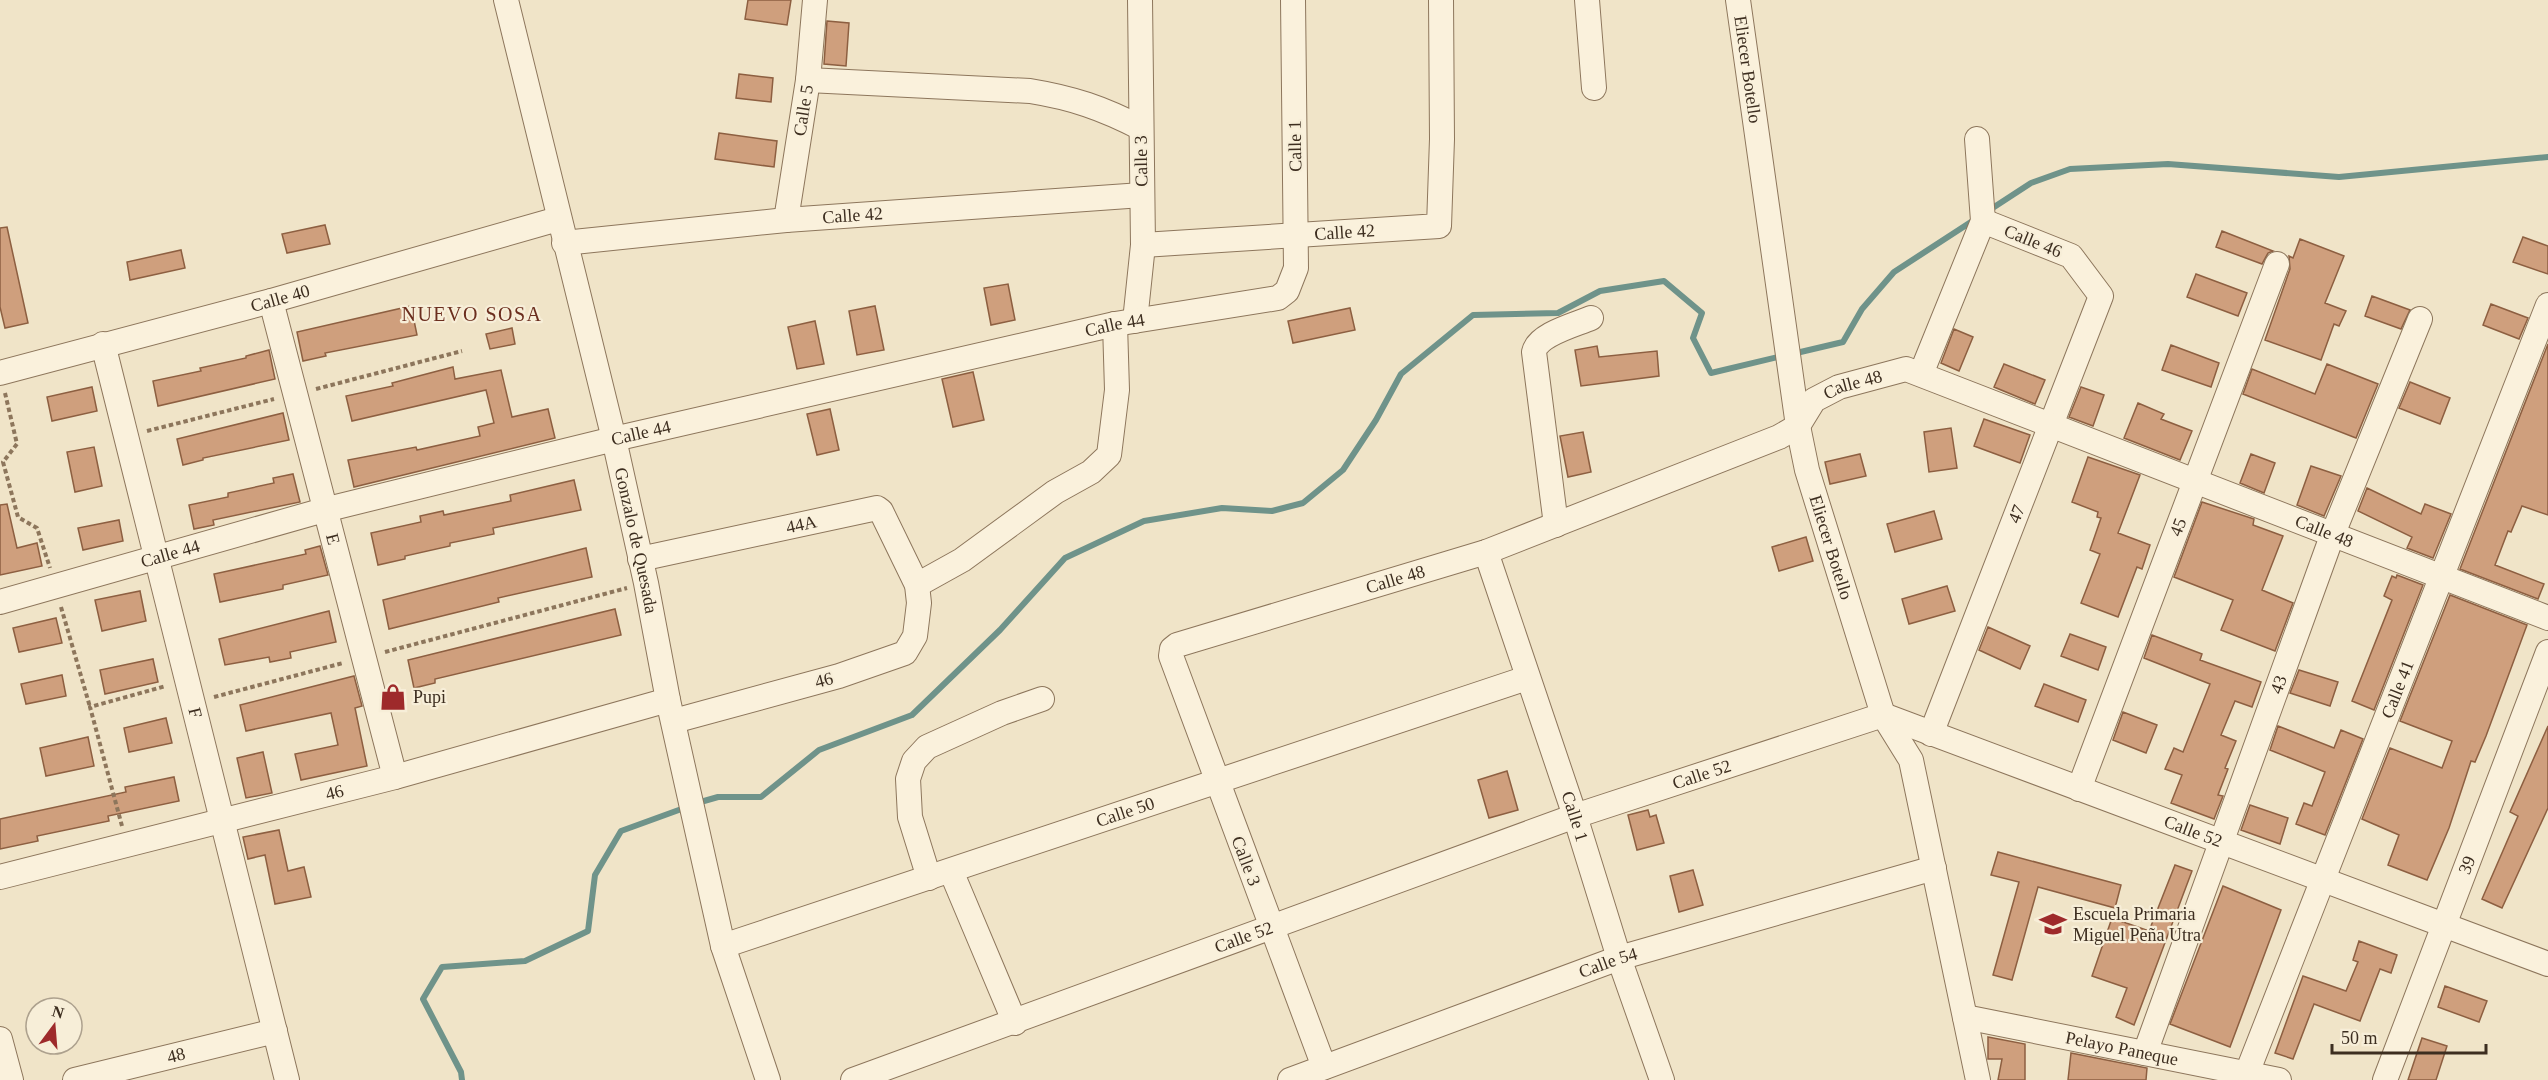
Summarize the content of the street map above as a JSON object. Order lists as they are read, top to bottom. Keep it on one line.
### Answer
{"streets":{"street":["Eliecer Botello","Calle 5","Calle 1","Calle 3","Calle 42","Calle 46","Calle 40","Calle 44","Calle 48","47","44A","45","E","Gonzalo de Quesada","46","43","Calle 41","F","Calle 52","Calle 50","39","Calle 54","Pelayo Paneque","48"]},"crossings":[["Eliecer Botello","Calle 48"],["Eliecer Botello","Calle 52"],["Eliecer Botello","Calle 54"],["Eliecer Botello","Pelayo Paneque"],["Calle 5","Calle 42"],["Calle 1","Calle 42"],["Calle 1","Calle 44"],["Calle 1","Calle 48"],["Calle 1","Calle 52"],["Calle 1","Calle 50"],["Calle 1","Calle 54"],["Calle 3","Calle 42"],["Calle 3","Calle 44"],["Calle 3","Calle 48"],["Calle 3","44A"],["Calle 3","46"],["Calle 3","Calle 52"],["Calle 3","Calle 50"],["Calle 3","Calle 54"],["Calle 42","Gonzalo de Quesada"],["Calle 46","47"],["Calle 40","E"],["Calle 40","Gonzalo de Quesada"],["Calle 40","F"],["Calle 44","E"],["Calle 44","Gonzalo de Quesada"],["Calle 44","F"],["Calle 48","47"],["Calle 48","45"],["Calle 48","43"],["Calle 48","Calle 41"],["47","Calle 52"],["44A","Gonzalo de Quesada"],["44A","46"],["45","Calle 52"],["E","46"],["Gonzalo de Quesada","46"],["Gonzalo de Quesada","Calle 50"],["46","F"],["43","Calle 52"],["43","Pelayo Paneque"],["Calle 41","Calle 52"],["Calle 41","Pelayo Paneque"],["F","48"],["Calle 52","39"]],"districts":["NUEVO SOSA"],"places":{"shop":["Pupi"],"school or university":["Escuela Primaria Miguel Peña Utra"]},"scale_bar":"50 m","north":"top"}
